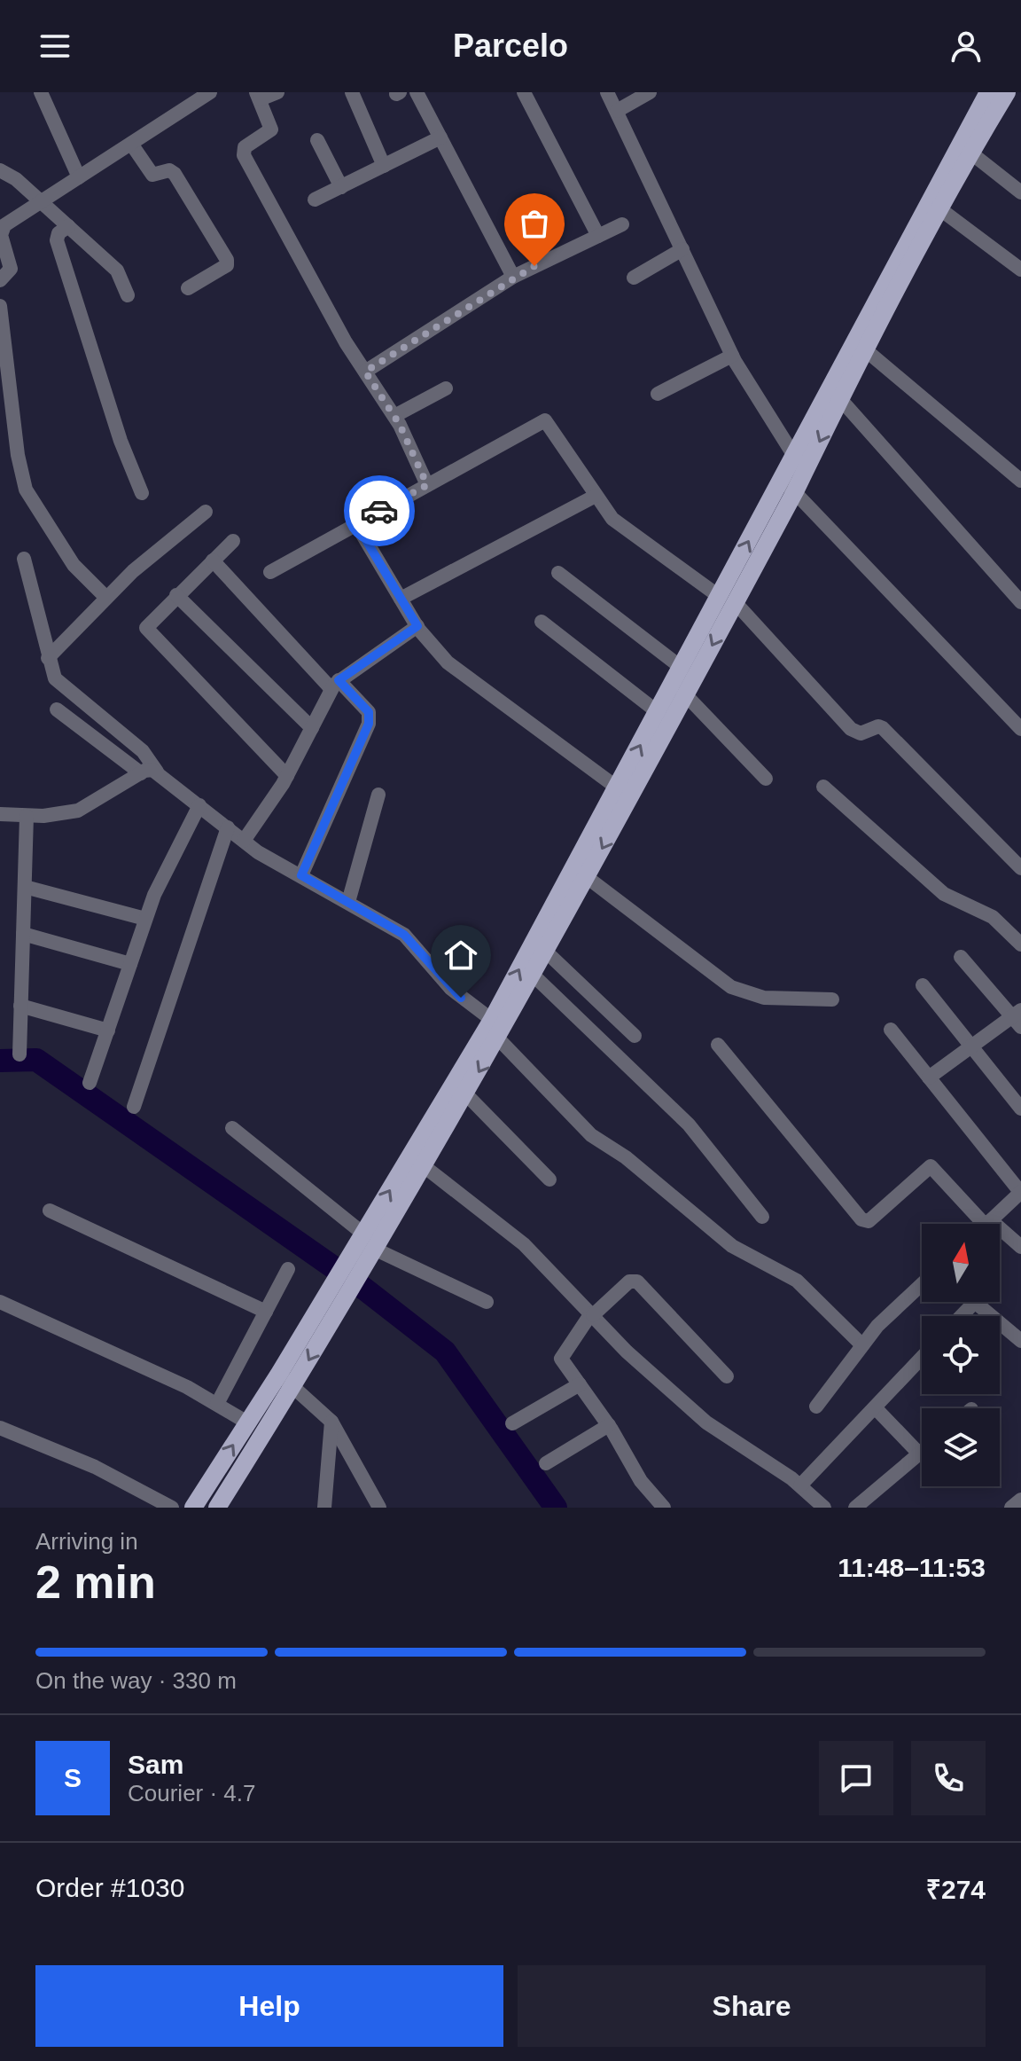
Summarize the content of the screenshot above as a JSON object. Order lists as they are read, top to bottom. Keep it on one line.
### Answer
{"north":"top","page":{"header":"Parcelo","heading":["2 min","Arriving in","11:48–11:53"],"panel":["Sam","Courier · 4.7","Order #1030","₹274"],"bar":"On the way · 330 m","round":"S","buttons":["Help","Share"]}}
